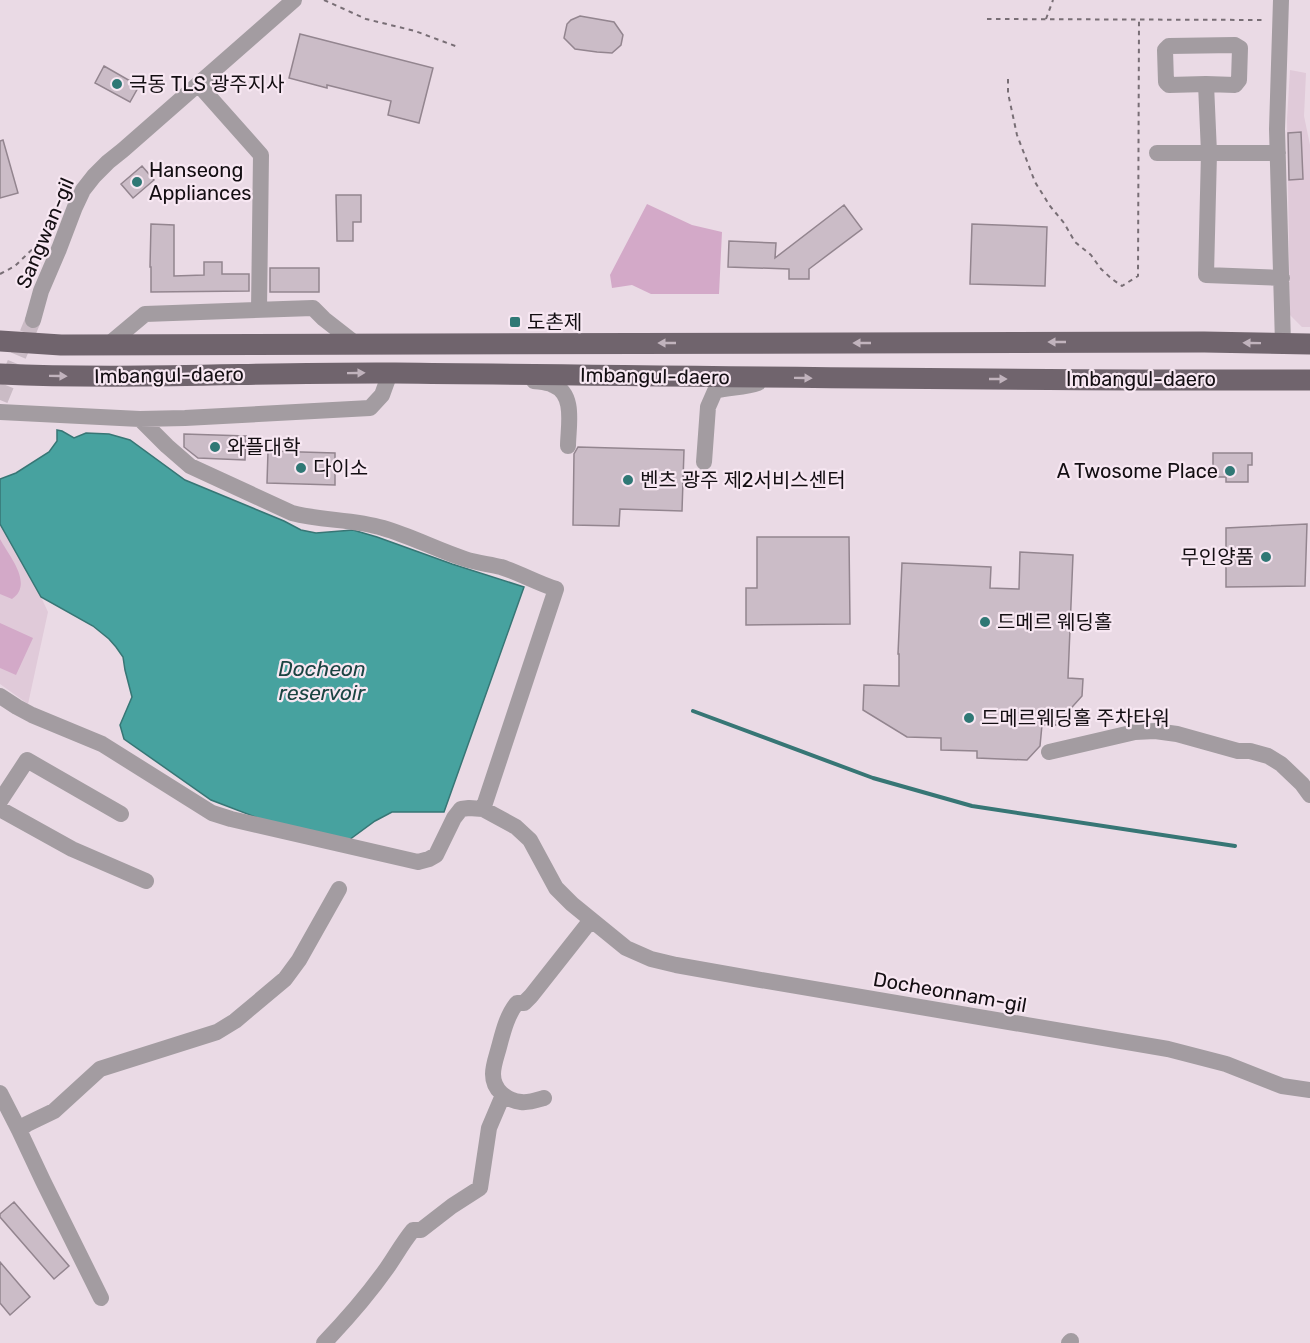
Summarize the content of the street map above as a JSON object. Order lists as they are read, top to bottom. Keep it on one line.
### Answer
{"streets":{"main road":["Imbangul-daero"],"street":["Sangwan-gil","Docheonnam-gil"]},"water":["Docheon reservoir"],"places":{"other":["극동 TLS 광주지사","Hanseong Appliances","와플대학","다이소","A Twosome Place","벤츠 광주 제2서비스센터","무인양품","드메르 웨딩홀","드메르웨딩홀 주차타워"],"transit":["도촌제"]}}
